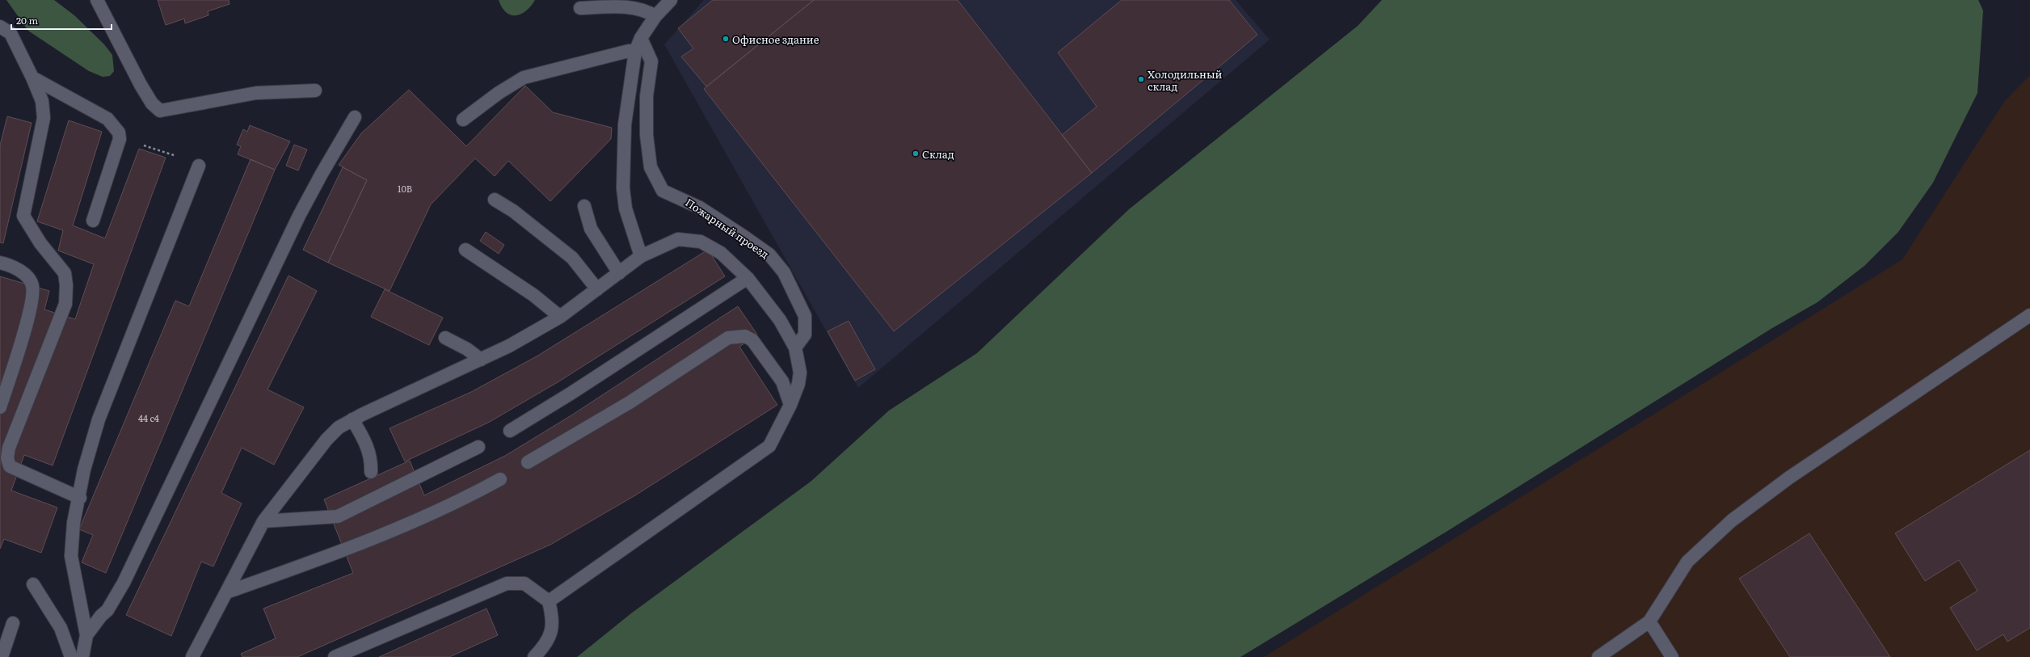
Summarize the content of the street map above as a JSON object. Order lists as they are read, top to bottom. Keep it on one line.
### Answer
{"streets":{"lane":["Пожарный проезд"]},"places":["Офисное здание","Холодильный склад","Склад"],"house_numbers":["10В","44 с4"],"scale_bar":"20 m"}
